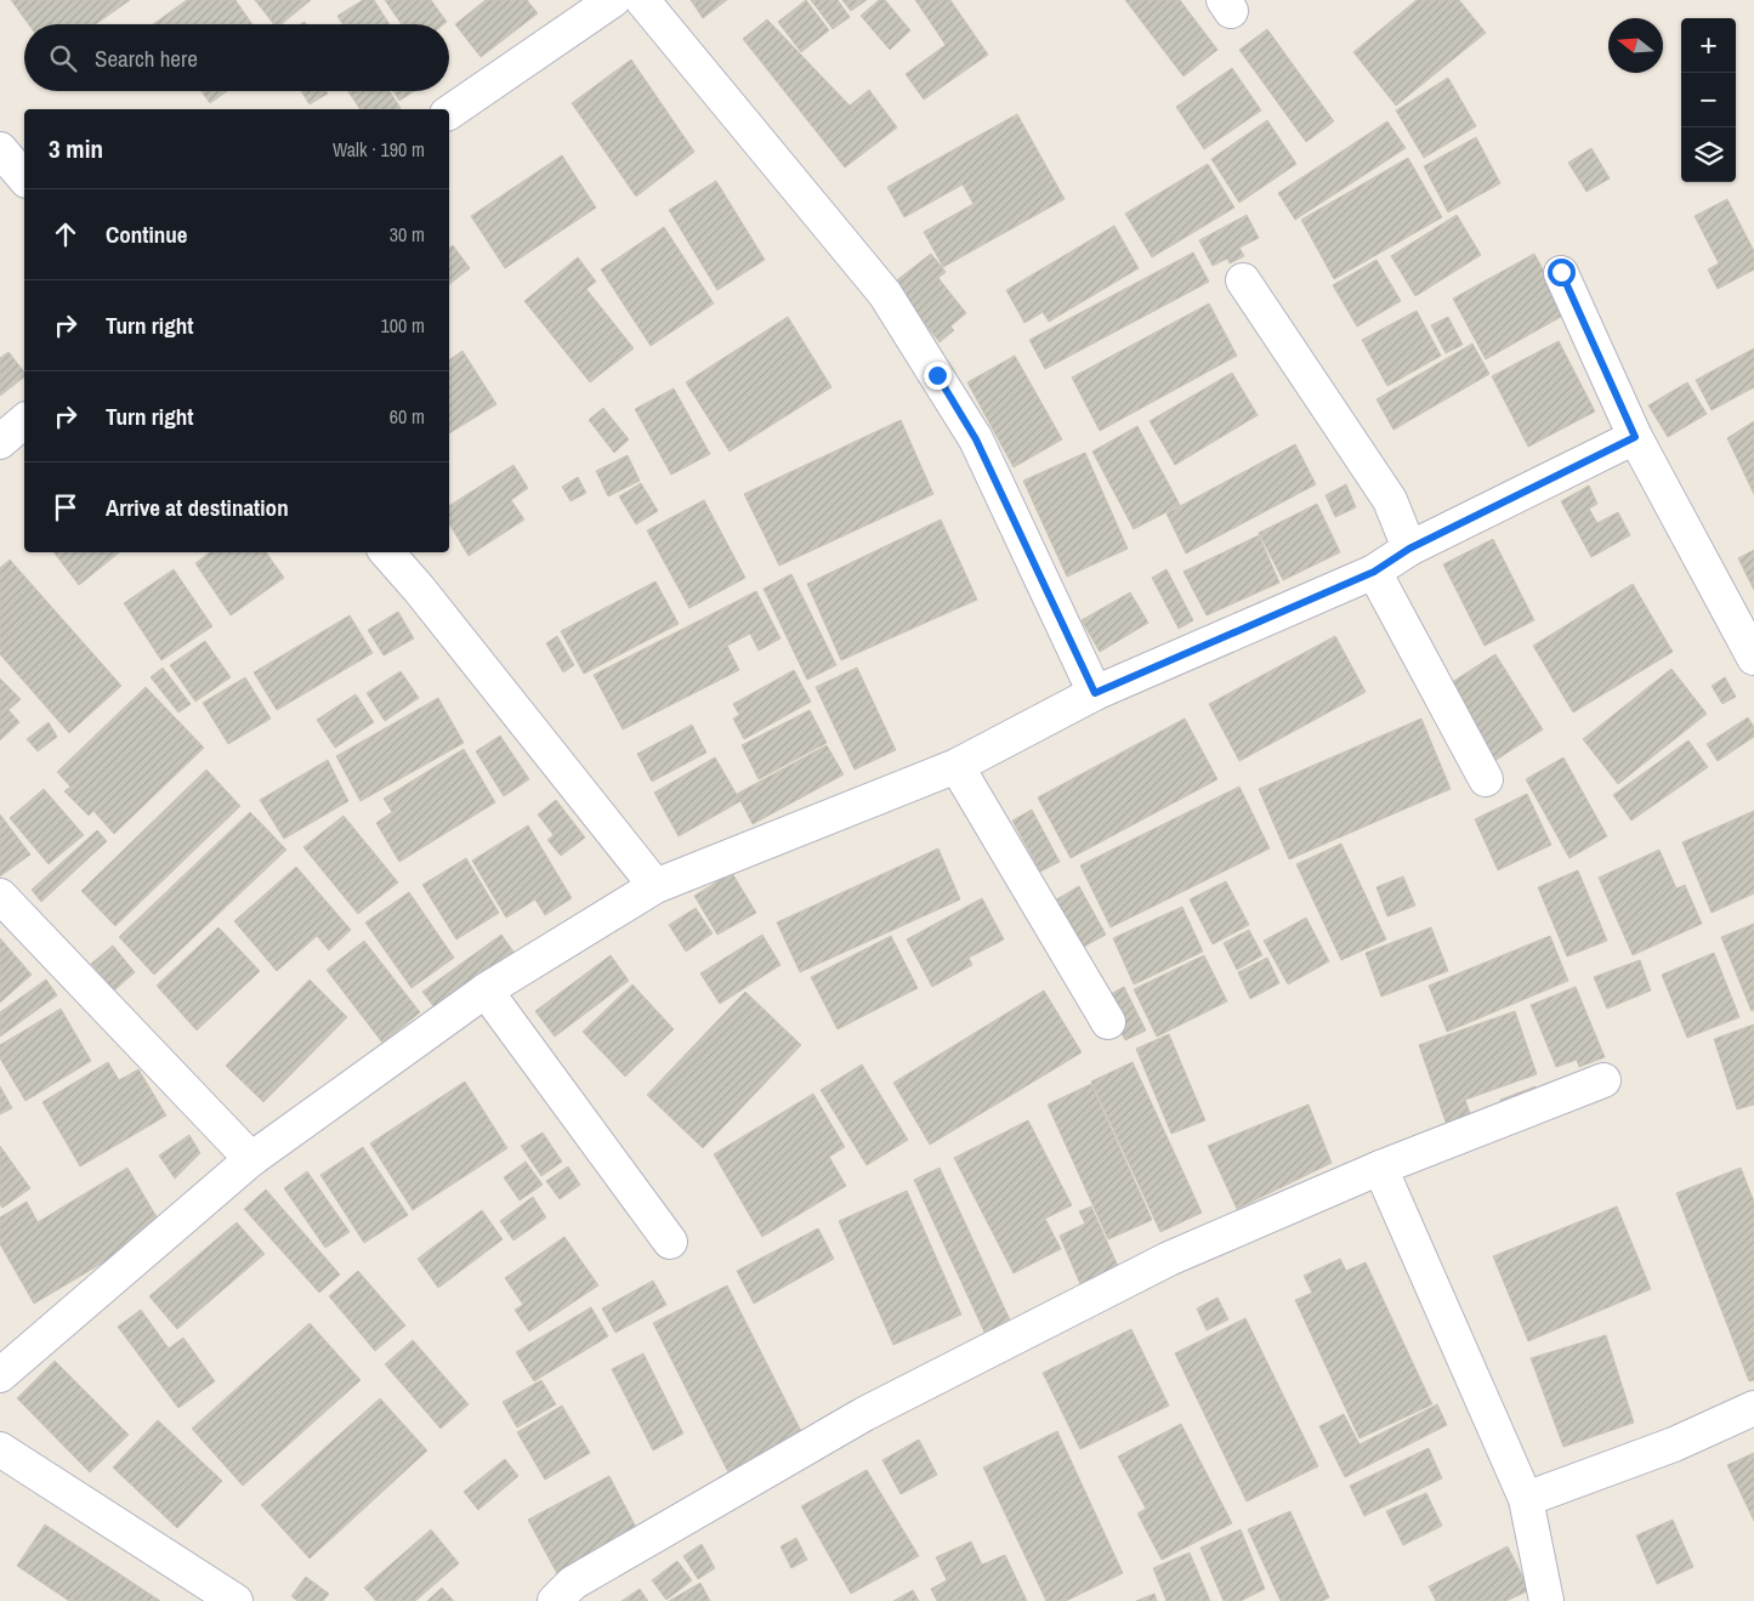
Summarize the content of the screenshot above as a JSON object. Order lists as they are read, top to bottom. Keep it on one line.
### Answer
{"north":"left","page":{"map_buttons":["+","−"],"search":"Search here","heading":["3 min","Walk · 190 m"],"list":[["Continue","30 m"],["Turn right","100 m"],["Turn right","60 m"],"Arrive at destination"]}}
